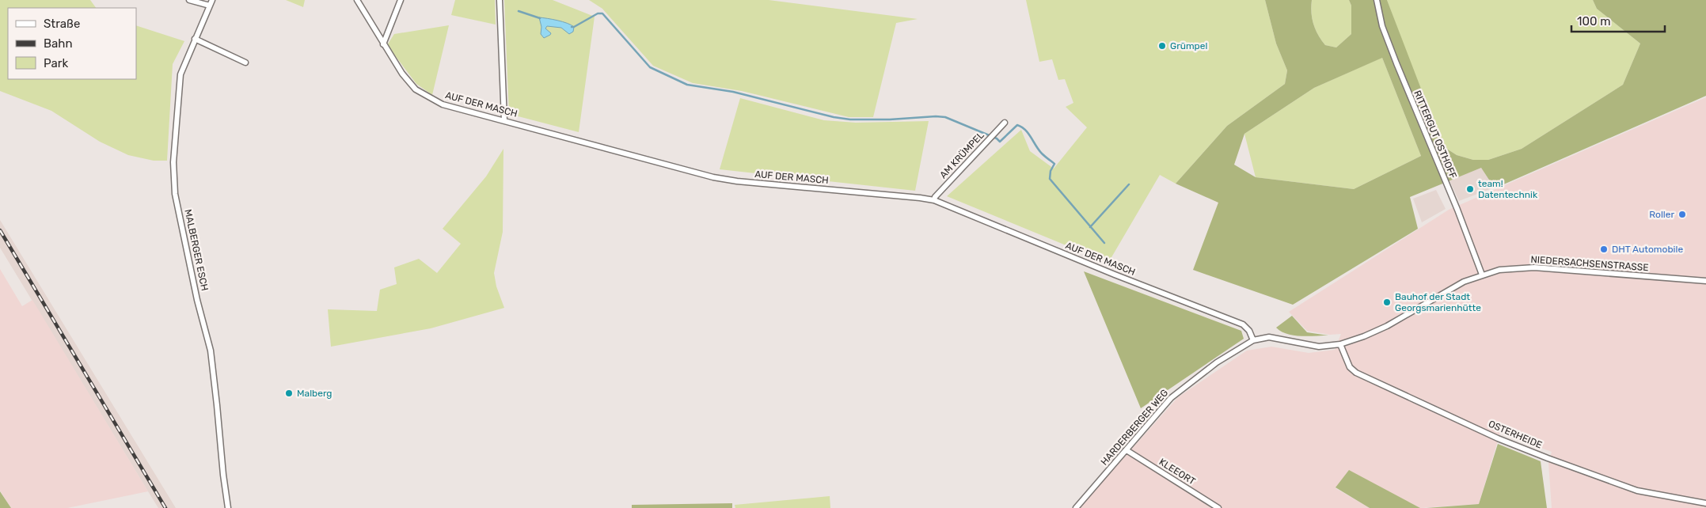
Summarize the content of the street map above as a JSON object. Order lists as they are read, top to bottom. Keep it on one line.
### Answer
{"streets":{"street":["AUF DER MASCH","RITTERGUT OSTHOFF","AM KRÜMPEL","MALBERGER ESCH","NIEDERSACHSENSTRASSE","HARDERBERGER WEG","OSTERHEIDE","KLEEORT"]},"crossings":[["AUF DER MASCH","AM KRÜMPEL"],["AUF DER MASCH","NIEDERSACHSENSTRASSE"],["AUF DER MASCH","HARDERBERGER WEG"],["RITTERGUT OSTHOFF","NIEDERSACHSENSTRASSE"],["NIEDERSACHSENSTRASSE","HARDERBERGER WEG"],["NIEDERSACHSENSTRASSE","OSTERHEIDE"],["HARDERBERGER WEG","KLEEORT"]],"places":["Grümpel","team! Datentechnik","Roller","DHT Automobile","Bauhof der Stadt Georgsmarienhütte","Malberg"],"legend":["Straße","Bahn","Park"],"scale_bar":"100 m"}
